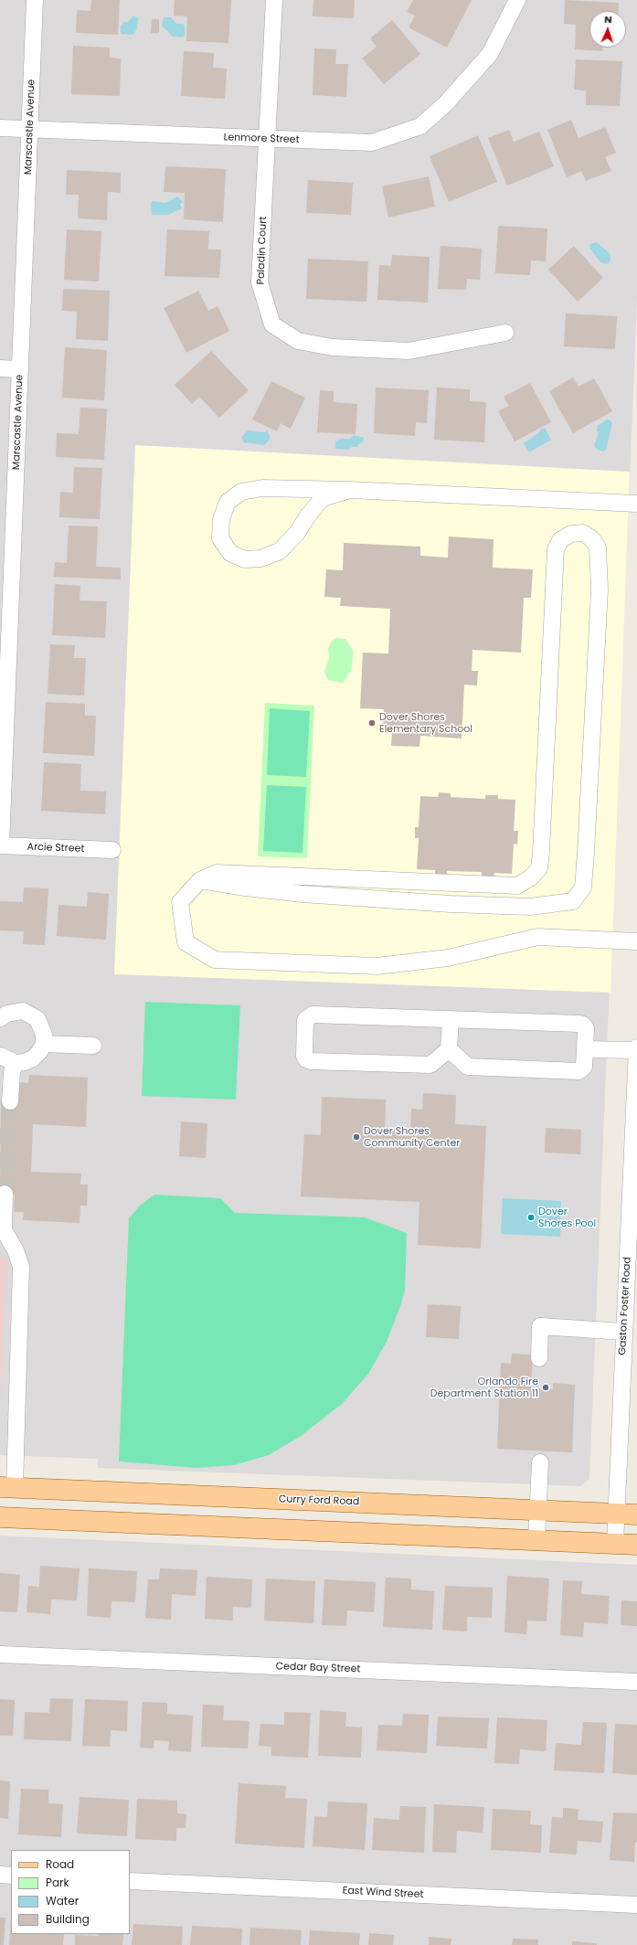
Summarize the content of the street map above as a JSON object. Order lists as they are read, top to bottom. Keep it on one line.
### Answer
{"streets":{"main road":["Curry Ford Road"],"street":["Marscastle Avenue","Lenmore Street","Paladin Court","Arcie Street","Gaston Foster Road","Cedar Bay Street","East Wind Street"]},"crossings":[["Marscastle Avenue","Lenmore Street"],["Marscastle Avenue","Arcie Street"],["Lenmore Street","Paladin Court"],["Gaston Foster Road","Curry Ford Road"]],"places":["Dover Shores Elementary School","Dover Shores Community Center","Dover Shores Pool","Orlando Fire Department Station 11"],"legend":["Road","Park","Water","Building"],"north":"top"}
